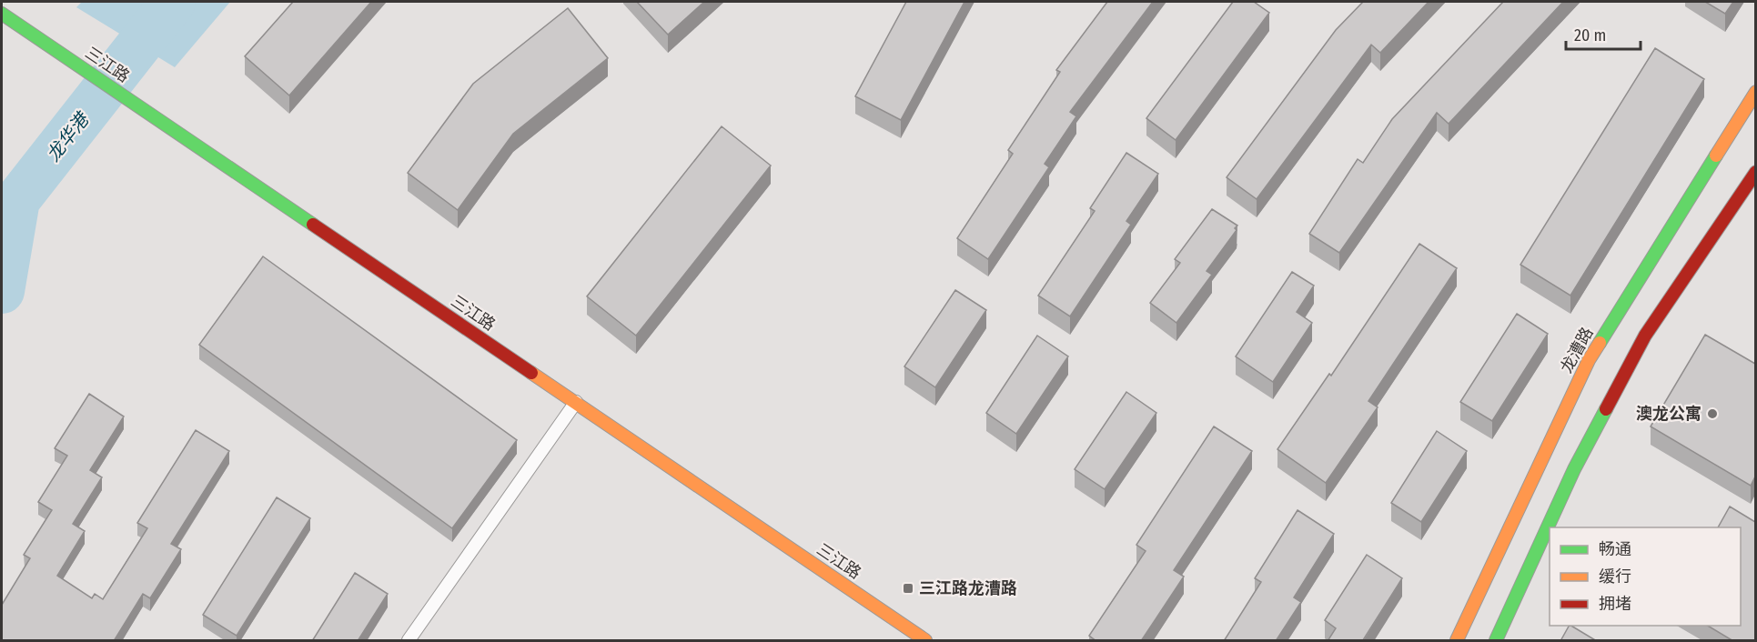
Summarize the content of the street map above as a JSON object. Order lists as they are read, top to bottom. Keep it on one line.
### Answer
{"streets":{"main road":["三江路","龙漕路"]},"water":["龙华港"],"places":{"other":["澳龙公寓"],"transit":["三江路龙漕路"]},"legend":["畅通","缓行","拥堵"],"scale_bar":"20 m"}
